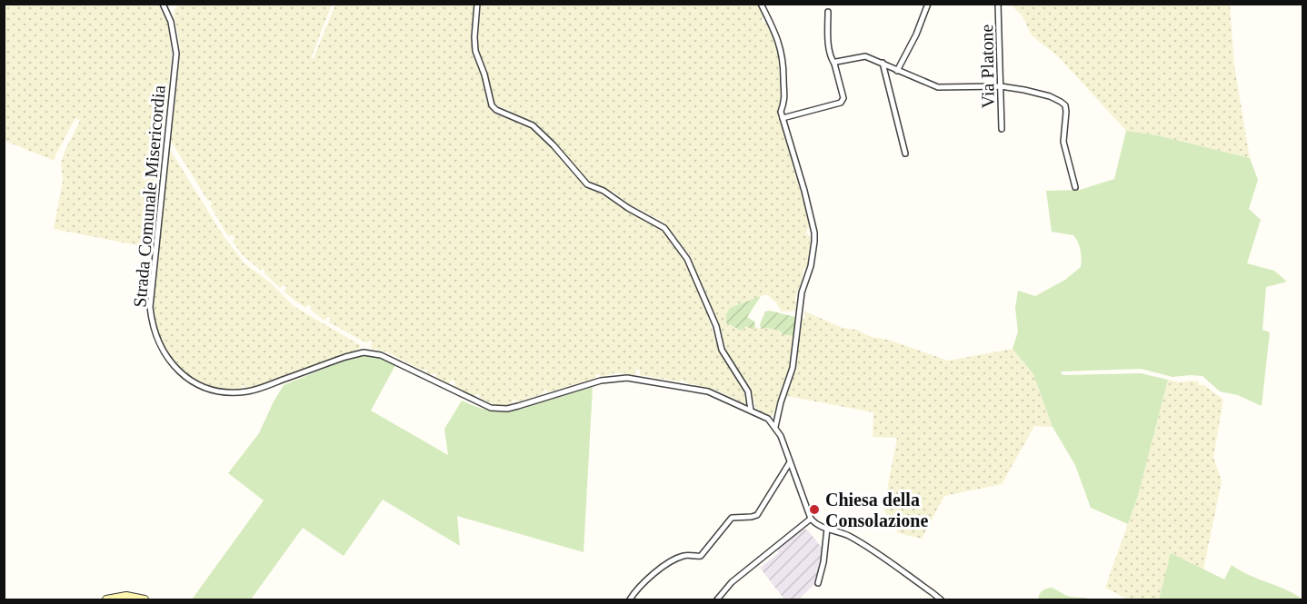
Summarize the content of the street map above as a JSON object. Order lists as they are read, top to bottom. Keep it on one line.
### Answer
{"streets":{"street":["Via Platone","Strada Comunale Misericordia"]},"places":["Chiesa della Consolazione"]}
